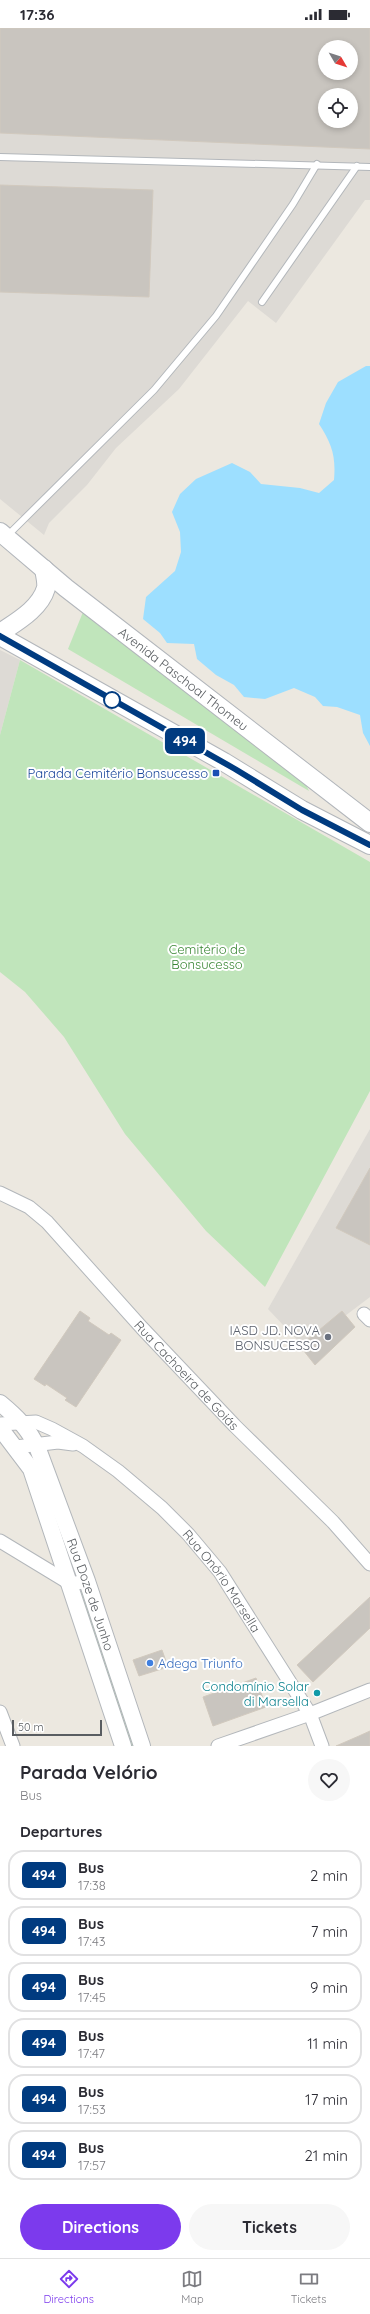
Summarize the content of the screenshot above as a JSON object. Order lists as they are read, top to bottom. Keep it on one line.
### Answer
{"streets":{"main road":["Avenida Paschoal Thomeu"],"street":["Rua Cachoeira de Goiás","Rua Onório Marsella","Rua Doze de Junho"]},"crossings":[["Rua Onório Marsella","Rua Doze de Junho"]],"parks":["Cemitério de Bonsucesso"],"places":{"transit":["Parada Cemitério Bonsucesso"],"other":["IASD JD. NOVA BONSUCESSO","Adega Triunfo","Condomínio Solar di Marsella"]},"lines":["bus line 494"],"scale_bar":"50 m","north":"bottom right","page":{"status":"17:36","on_map":"494","scale":"50 m","heading":[["Parada Velório","Bus"],"Departures"],"list":[{"mark":"494","name":"Bus","note":"17:38","value":"2 min"},{"mark":"494","name":"Bus","note":"17:43","value":"7 min"},{"mark":"494","name":"Bus","note":"17:45","value":"9 min"},{"mark":"494","name":"Bus","note":"17:47","value":"11 min"},{"mark":"494","name":"Bus","note":"17:53","value":"17 min"},{"mark":"494","name":"Bus","note":"17:57","value":"21 min"}],"buttons":["Directions","Tickets"],"tabs":["Directions","Map","Tickets"]}}
